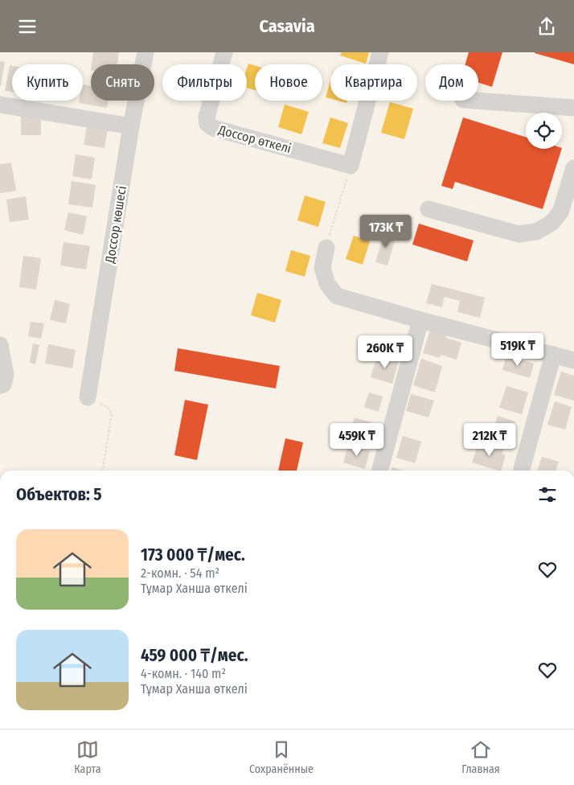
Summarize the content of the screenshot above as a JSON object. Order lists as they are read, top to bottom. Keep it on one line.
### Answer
{"streets":{"street":["Доссор өткелі","Доссор көшесі"]},"page":{"header":"Casavia","chip":["Купить","Снять","Фильтры","Новое","Квартира","Дом"],"price":["173K ₸","519K ₸","260K ₸","459K ₸","212K ₸"],"heading":"Объектов: 5","list":[{"name":"173 000 ₸/мес.","note":"2-комн. · 54 m² · Тұмар Ханша өткелі"},{"name":"459 000 ₸/мес.","note":"4-комн. · 140 m² · Тұмар Ханша өткелі"}],"tabs":["Карта","Сохранённые","Главная"]}}
